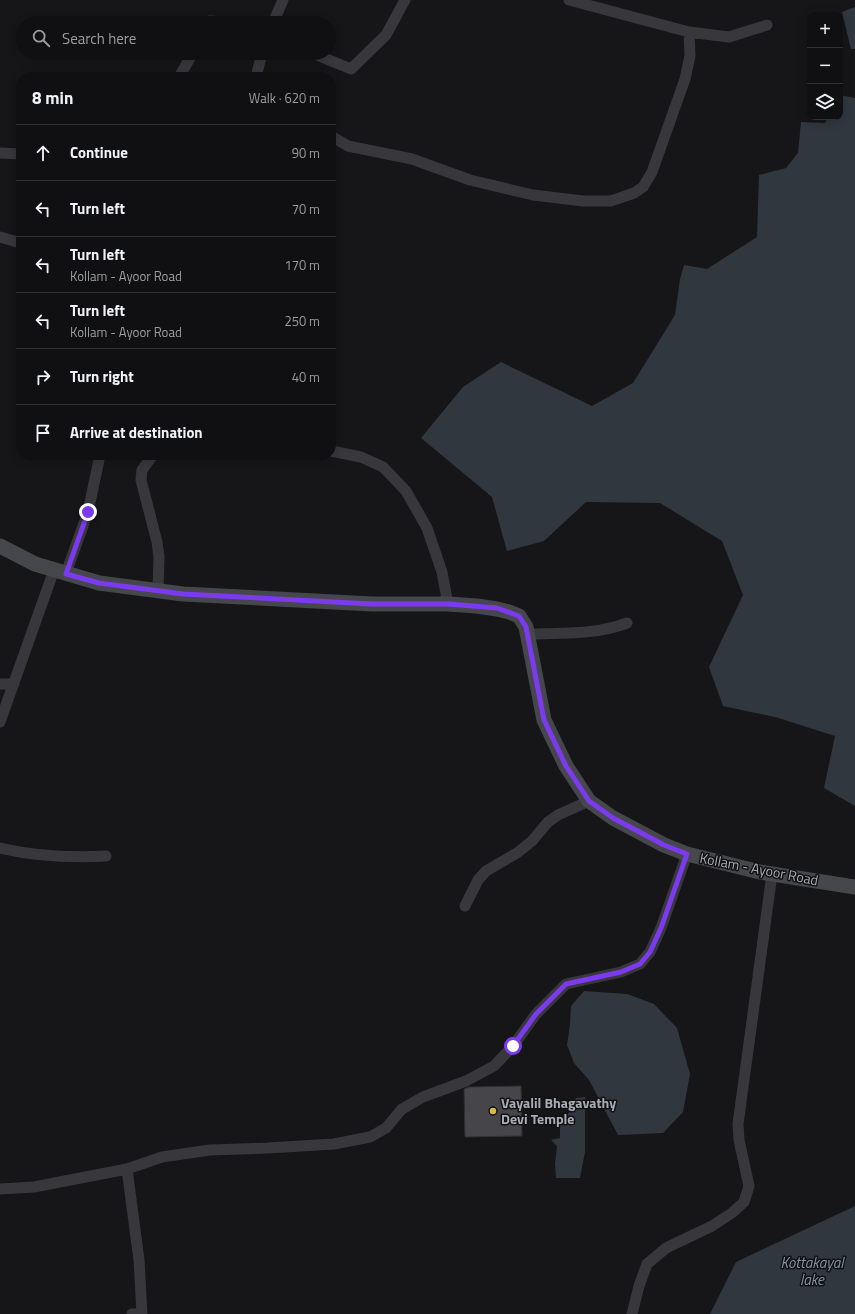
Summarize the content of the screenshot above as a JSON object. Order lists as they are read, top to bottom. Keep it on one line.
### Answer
{"streets":{"main road":["Kollam - Ayoor Road"]},"water":["Kottakayal lake"],"places":["Vayalil Bhagavathy Devi Temple"],"page":{"map_buttons":["+","−"],"search":"Search here","heading":["8 min","Walk · 620 m"],"list":[["Continue","90 m"],["Turn left","70 m"],["Turn left","Kollam - Ayoor Road","170 m"],["Turn left","Kollam - Ayoor Road","250 m"],["Turn right","40 m"],"Arrive at destination"]}}
